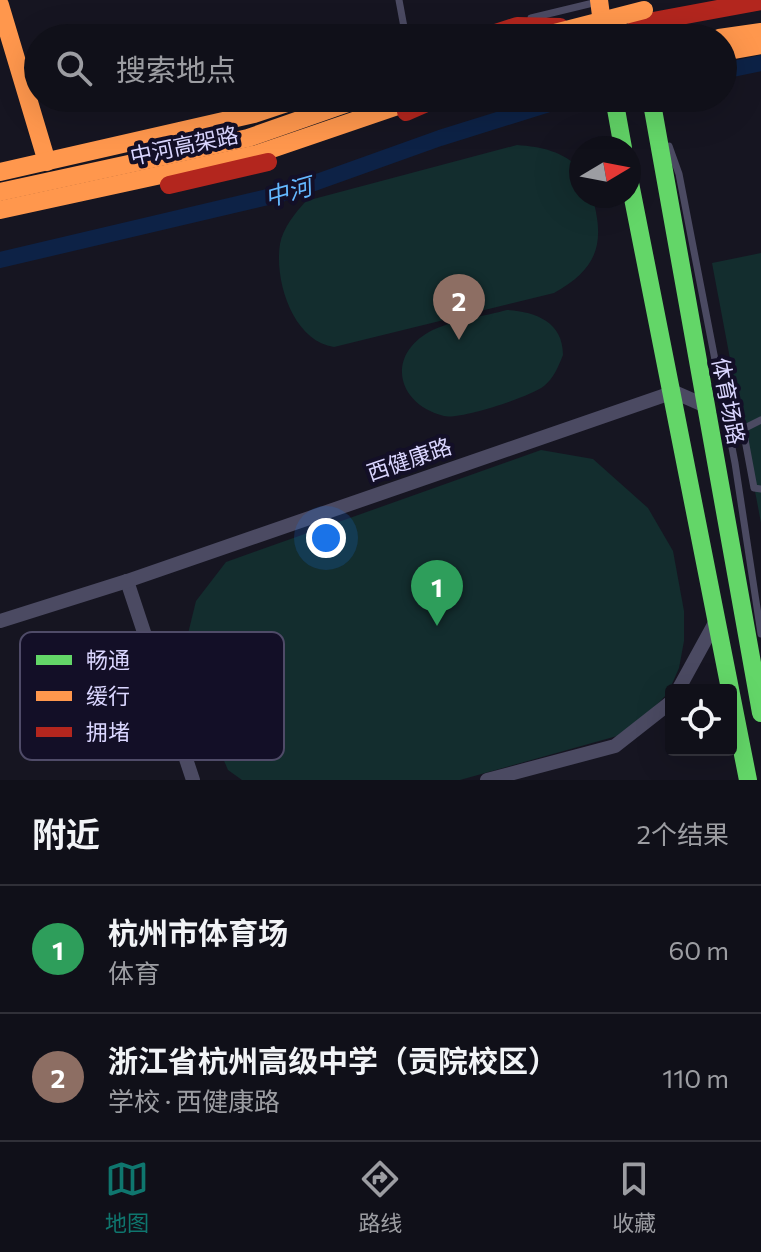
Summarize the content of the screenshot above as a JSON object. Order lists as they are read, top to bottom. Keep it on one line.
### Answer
{"streets":{"main road":["中河高架路","体育场路"],"street":["西健康路"]},"water":["中河"],"legend":["畅通","缓行","拥堵"],"north":"right","page":{"search":"搜索地点","pins":["2","1"],"heading":["附近","2个结果"],"list":[{"mark":"1","name":"杭州市体育场","note":"体育","value":"60 m"},{"mark":"2","name":"浙江省杭州高级中学（贡院校区）","note":"学校 · 西健康路","value":"110 m"}],"nav":["地图","路线","收藏"]}}
